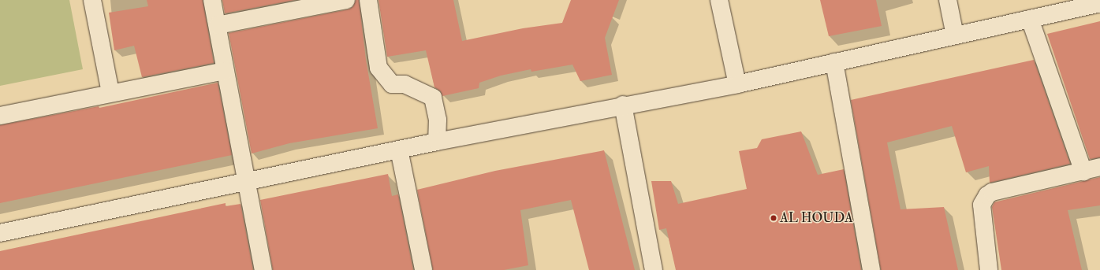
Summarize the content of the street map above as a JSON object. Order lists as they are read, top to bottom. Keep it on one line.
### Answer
{"places":["AL HOUDA"]}
